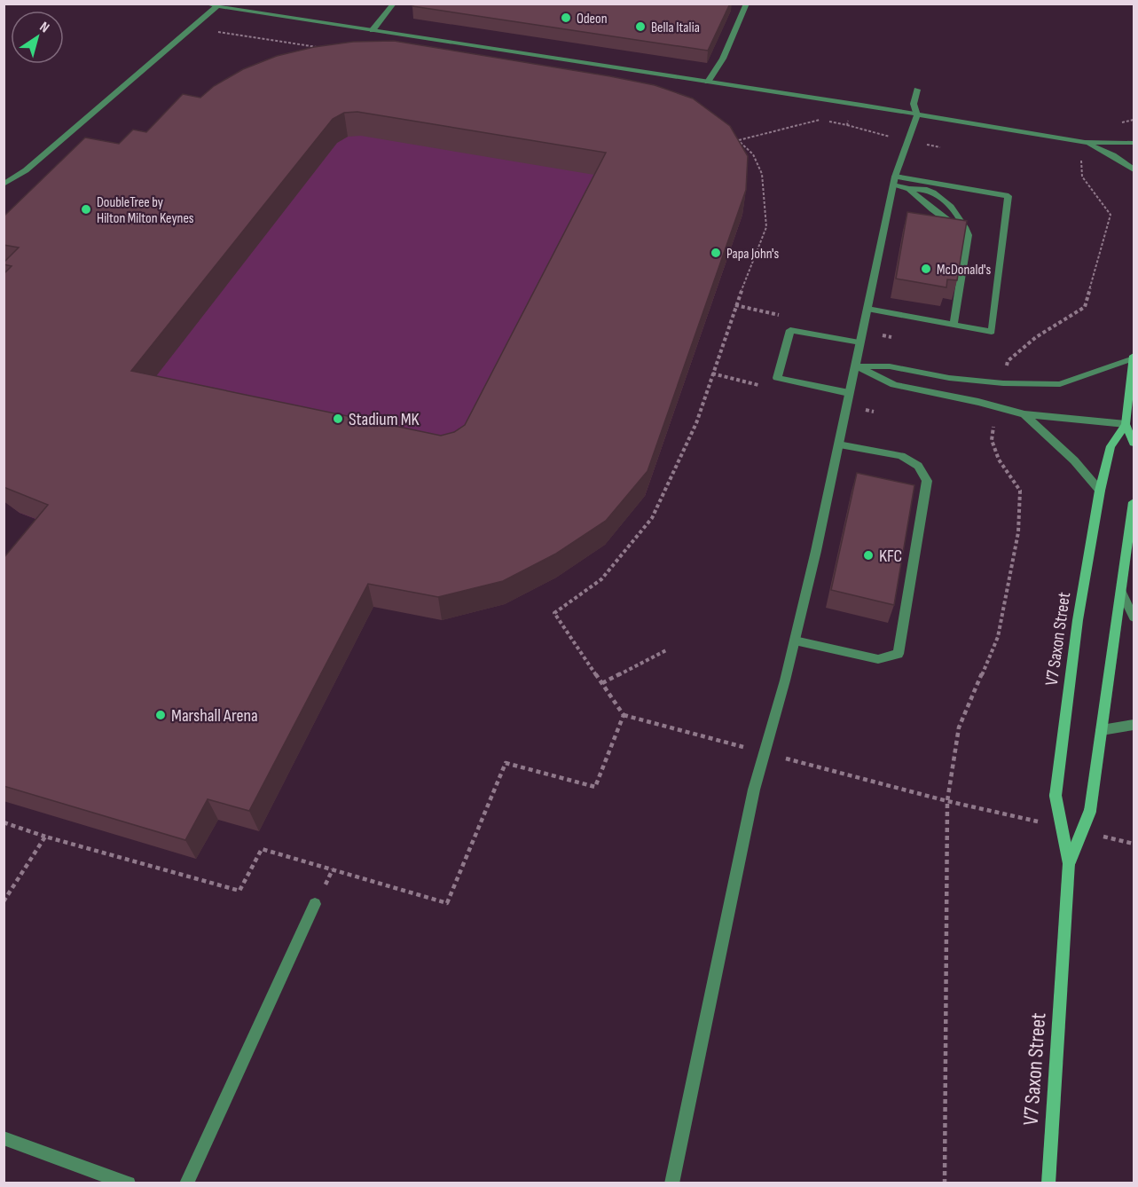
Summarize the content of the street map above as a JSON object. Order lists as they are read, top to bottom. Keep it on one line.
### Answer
{"streets":{"main road":["V7 Saxon Street"]},"places":["Odeon","Bella Italia","DoubleTree by Hilton Milton Keynes","Papa John's","McDonald's","Stadium MK","KFC","Marshall Arena"],"north":"top right"}
